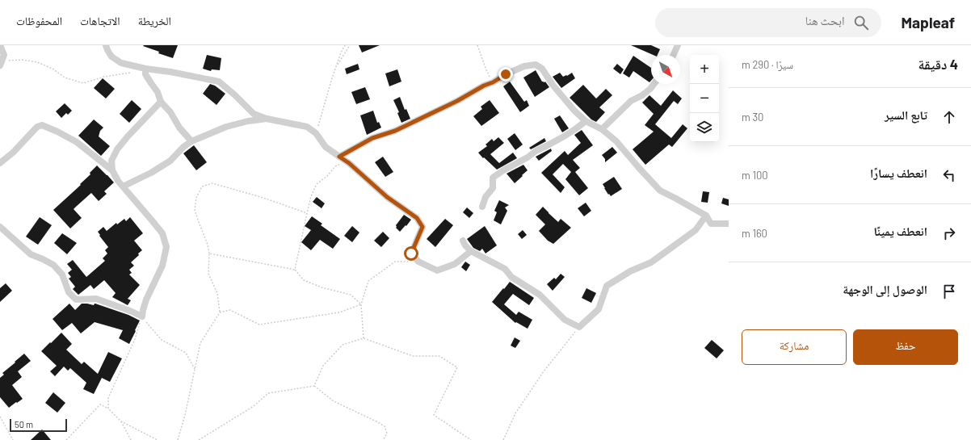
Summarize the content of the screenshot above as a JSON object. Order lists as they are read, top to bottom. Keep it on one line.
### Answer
{"scale_bar":"50 m","north":"bottom right","page":{"header":"Mapleaf","search":"ابحث هنا","nav":["الخريطة","الاتجاهات","المحفوظات"],"heading":["4 دقيقة","سيرًا · 290 m"],"map_buttons":["+","−"],"list":[["تابع السير","30 m"],["انعطف يسارًا","100 m"],["انعطف يمينًا","160 m"],"الوصول إلى الوجهة"],"buttons":["حفظ","مشاركة"],"scale":"50 m"}}
